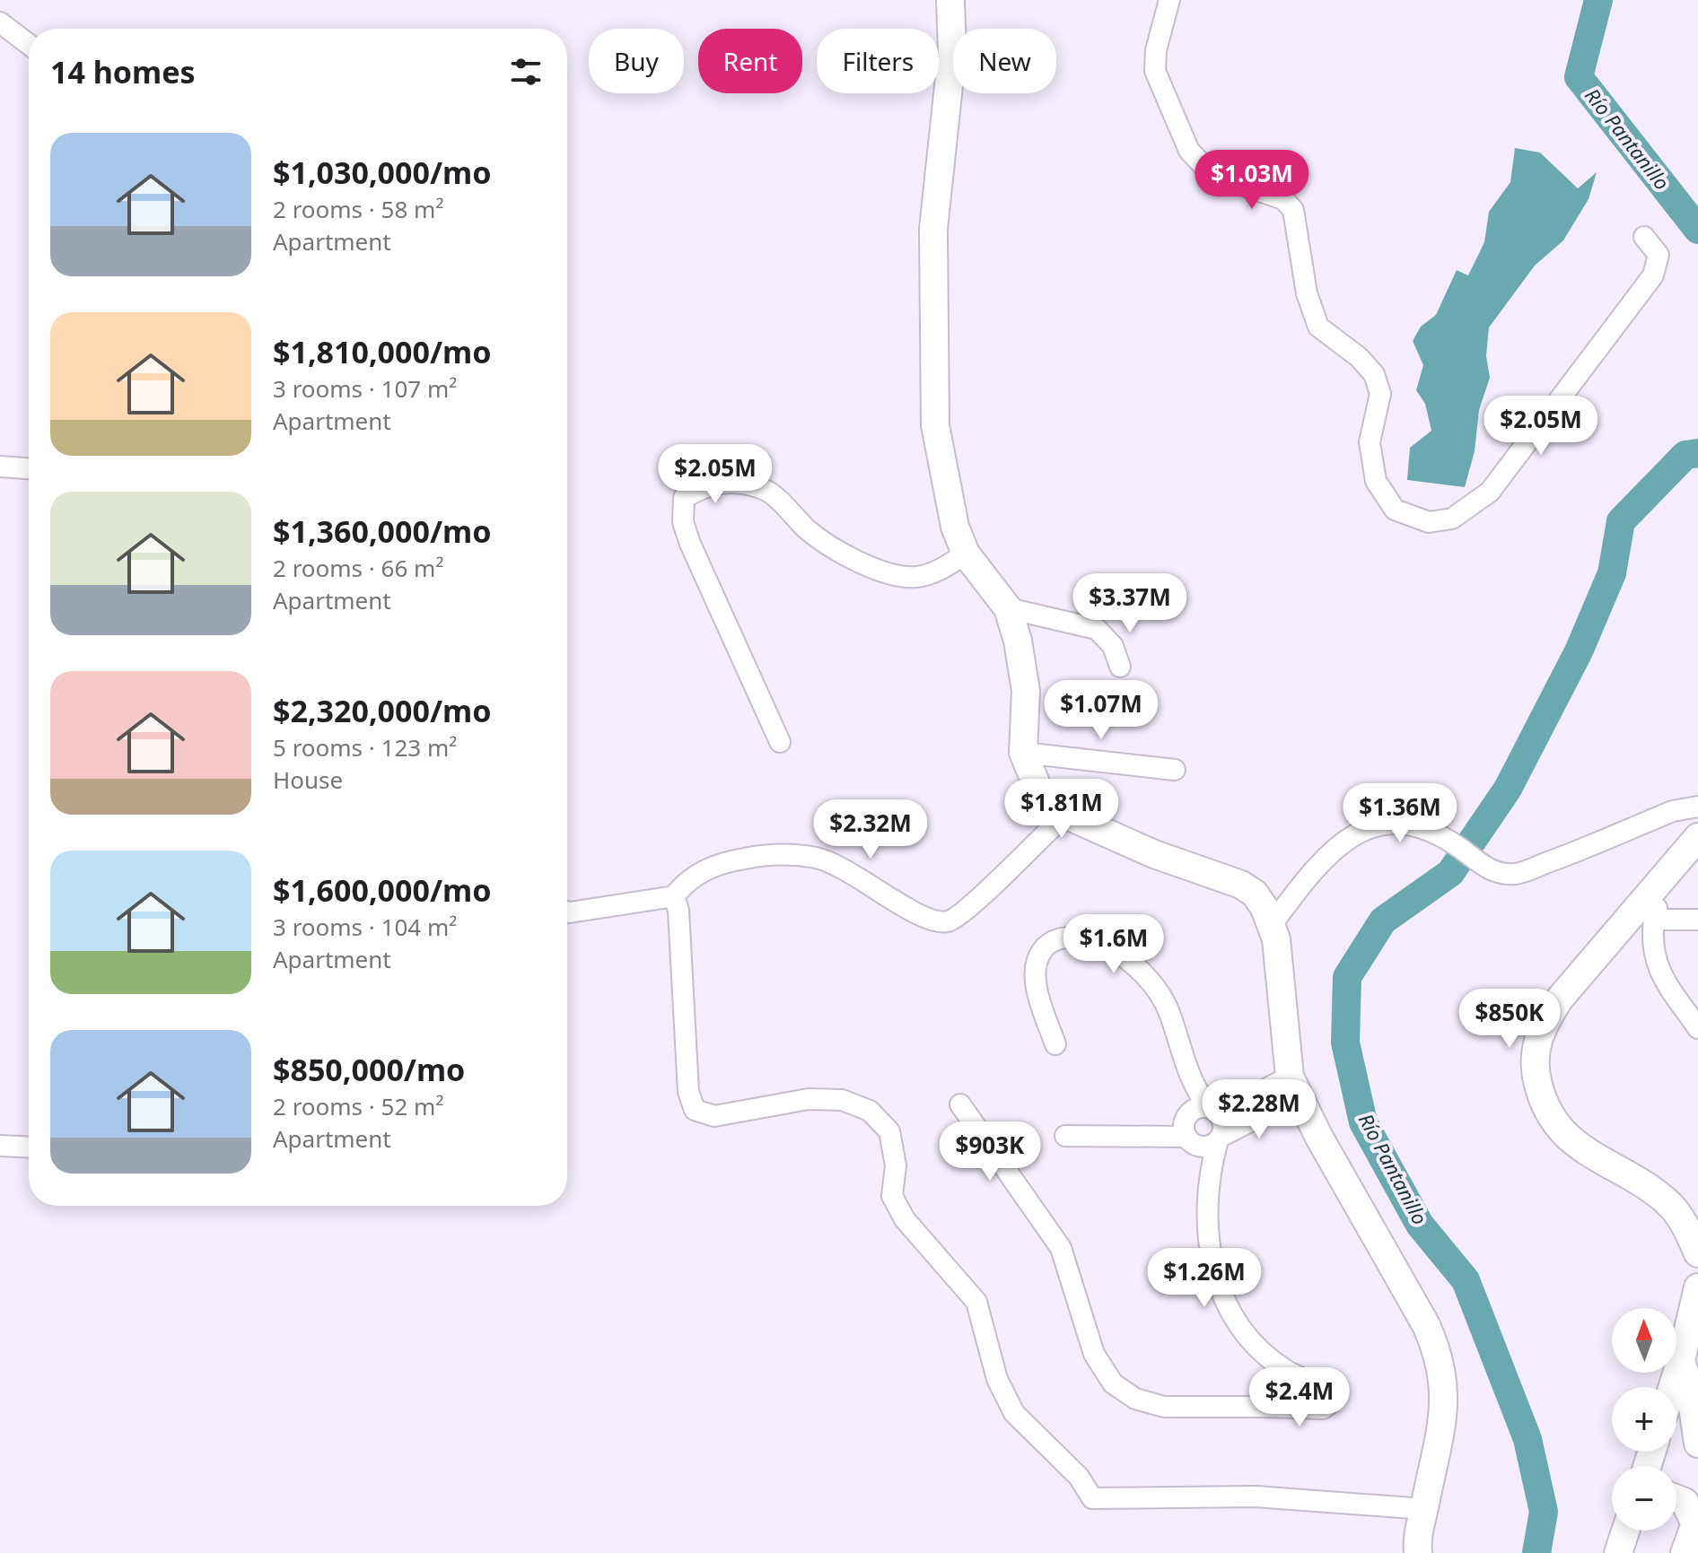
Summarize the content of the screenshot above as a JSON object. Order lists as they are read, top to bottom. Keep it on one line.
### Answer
{"water":["Río Pantanillo"],"north":"top","page":{"chip":["Buy","Rent","Filters","New"],"heading":"14 homes","list":[{"name":"$1,030,000/mo","note":"2 rooms · 58 m² · Apartment"},{"name":"$1,810,000/mo","note":"3 rooms · 107 m² · Apartment"},{"name":"$1,360,000/mo","note":"2 rooms · 66 m² · Apartment"},{"name":"$2,320,000/mo","note":"5 rooms · 123 m² · House"},{"name":"$1,600,000/mo","note":"3 rooms · 104 m² · Apartment"},{"name":"$850,000/mo","note":"2 rooms · 52 m² · Apartment"}],"price":["$1.03M","$2.05M","$2.05M","$3.37M","$1.07M","$1.81M","$1.36M","$2.32M","$1.6M","$850K","$2.28M","$903K","$1.26M","$2.4M"],"map_buttons":["+","−"]}}
